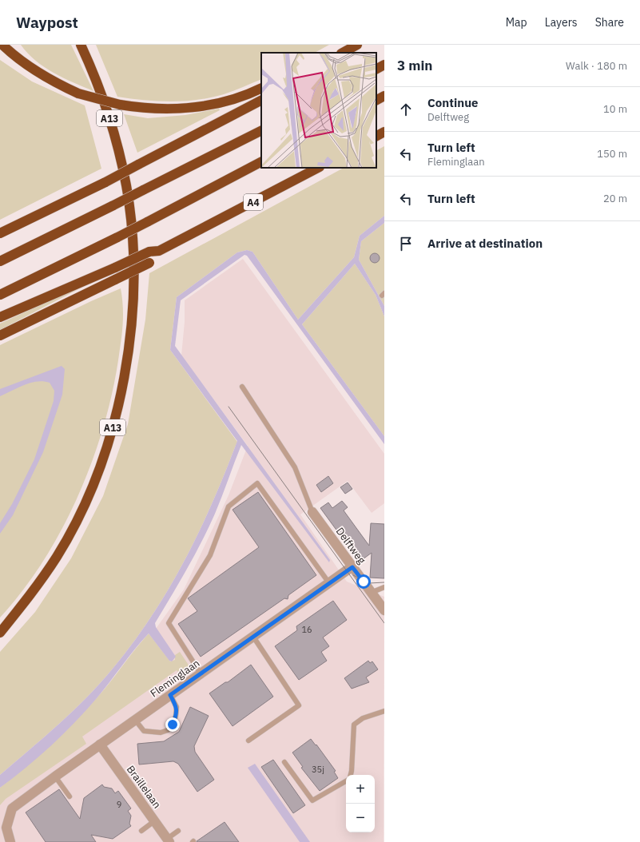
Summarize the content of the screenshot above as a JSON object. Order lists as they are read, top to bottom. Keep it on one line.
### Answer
{"streets":{"highway":["A13","A4"],"street":["Delftweg","Fleminglaan","Braillelaan"]},"crossings":[["Delftweg","Fleminglaan"],["Fleminglaan","Braillelaan"]],"house_numbers":["16","35j","9"],"page":{"header":"Waypost","nav":["Map","Layers","Share"],"heading":["3 min","Walk · 180 m"],"list":[["Continue","Delftweg","10 m"],["Turn left","Fleminglaan","150 m"],["Turn left","20 m"],"Arrive at destination"],"map_buttons":["+","−"]}}
